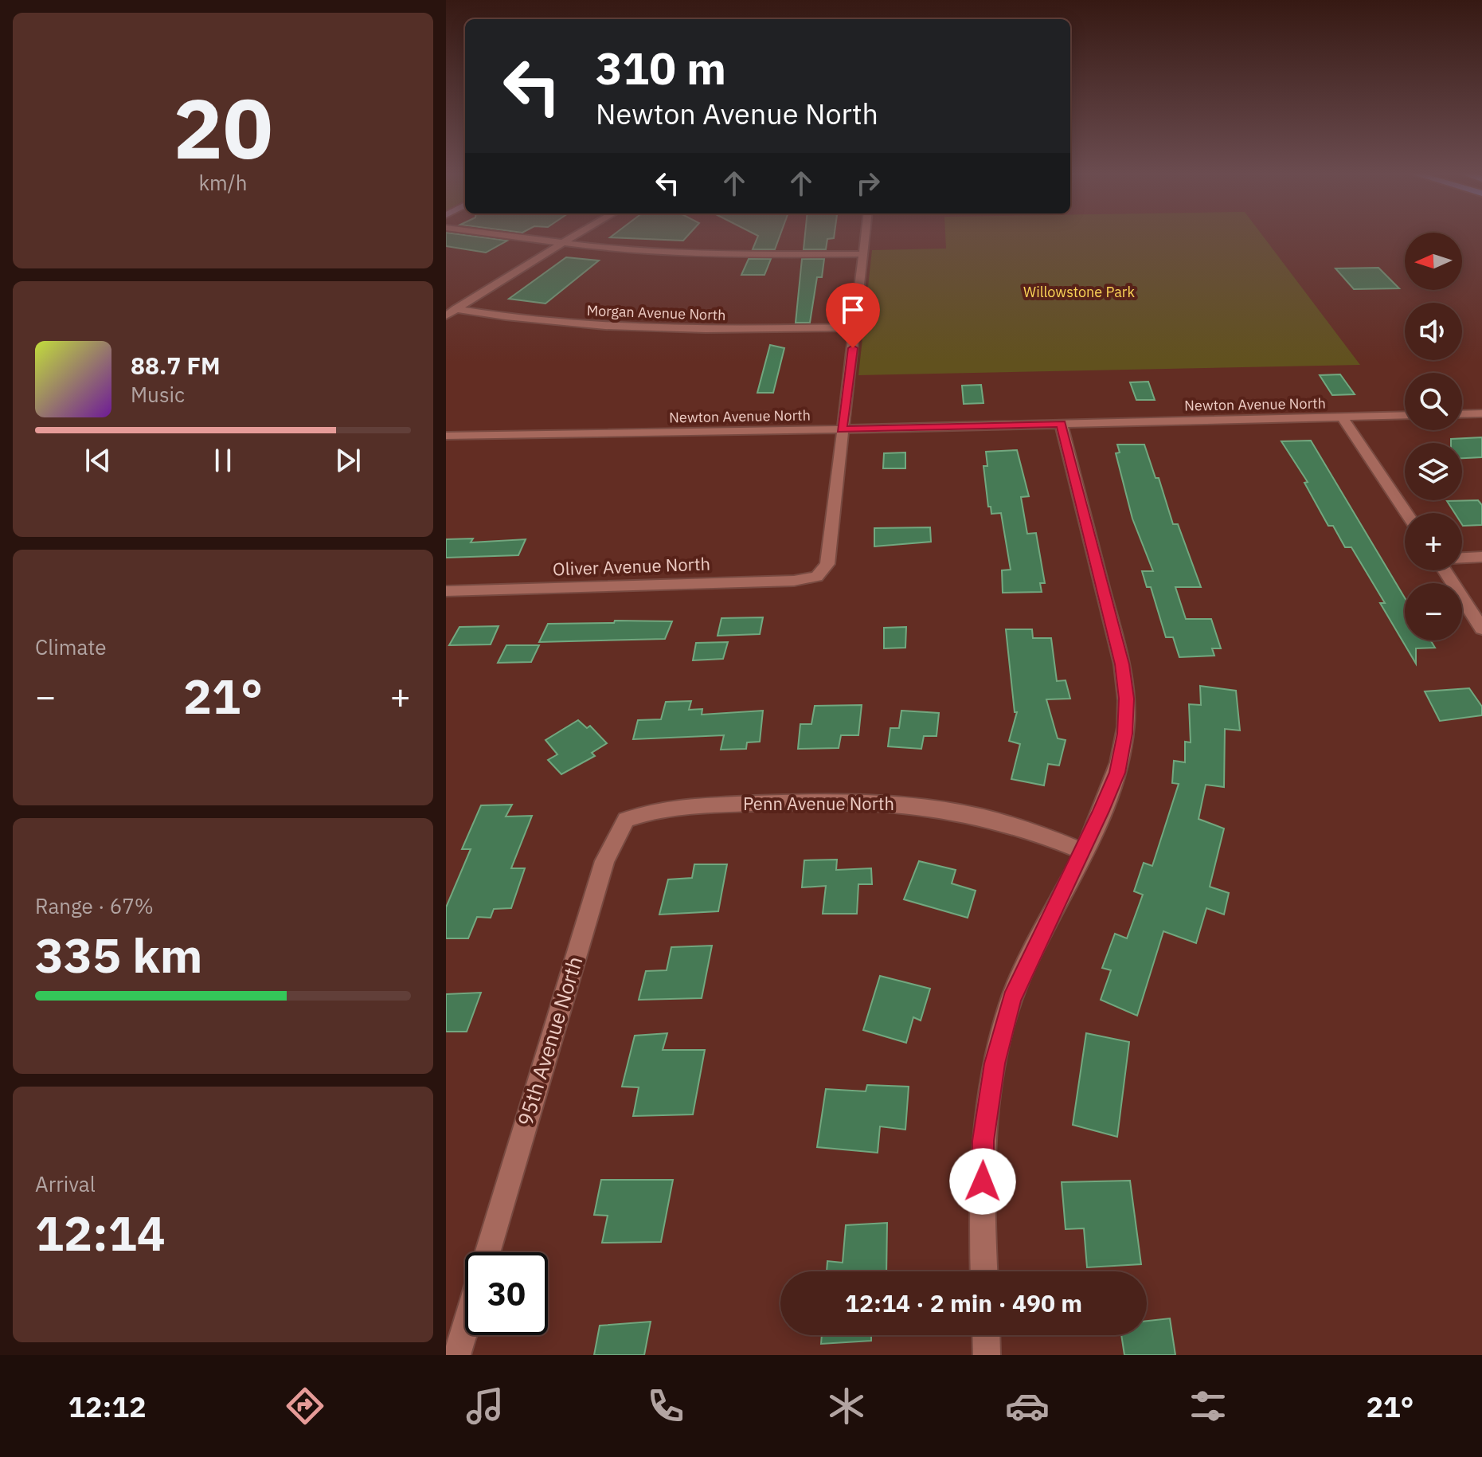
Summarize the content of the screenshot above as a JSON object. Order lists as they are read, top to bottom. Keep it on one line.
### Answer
{"streets":{"street":["Morgan Avenue North","Newton Avenue North","Oliver Avenue North","Penn Avenue North","95th Avenue North"]},"crossings":[["Newton Avenue North","Oliver Avenue North"],["Penn Avenue North","95th Avenue North"]],"parks":["Willowstone Park"],"north":"left","page":{"tile":[["20","km/h"],"Climate",["Range · 67%","335 km"],["Arrival","12:14"]],"turn":["310 m","Newton Avenue North"],"map_buttons":["+","−"],"song":["88.7 FM","Music"],"heat":["−","21°","+"],"limit":"30","trip":"12:14 · 2 min · 490 m","tabs":["12:12","21°"]}}
